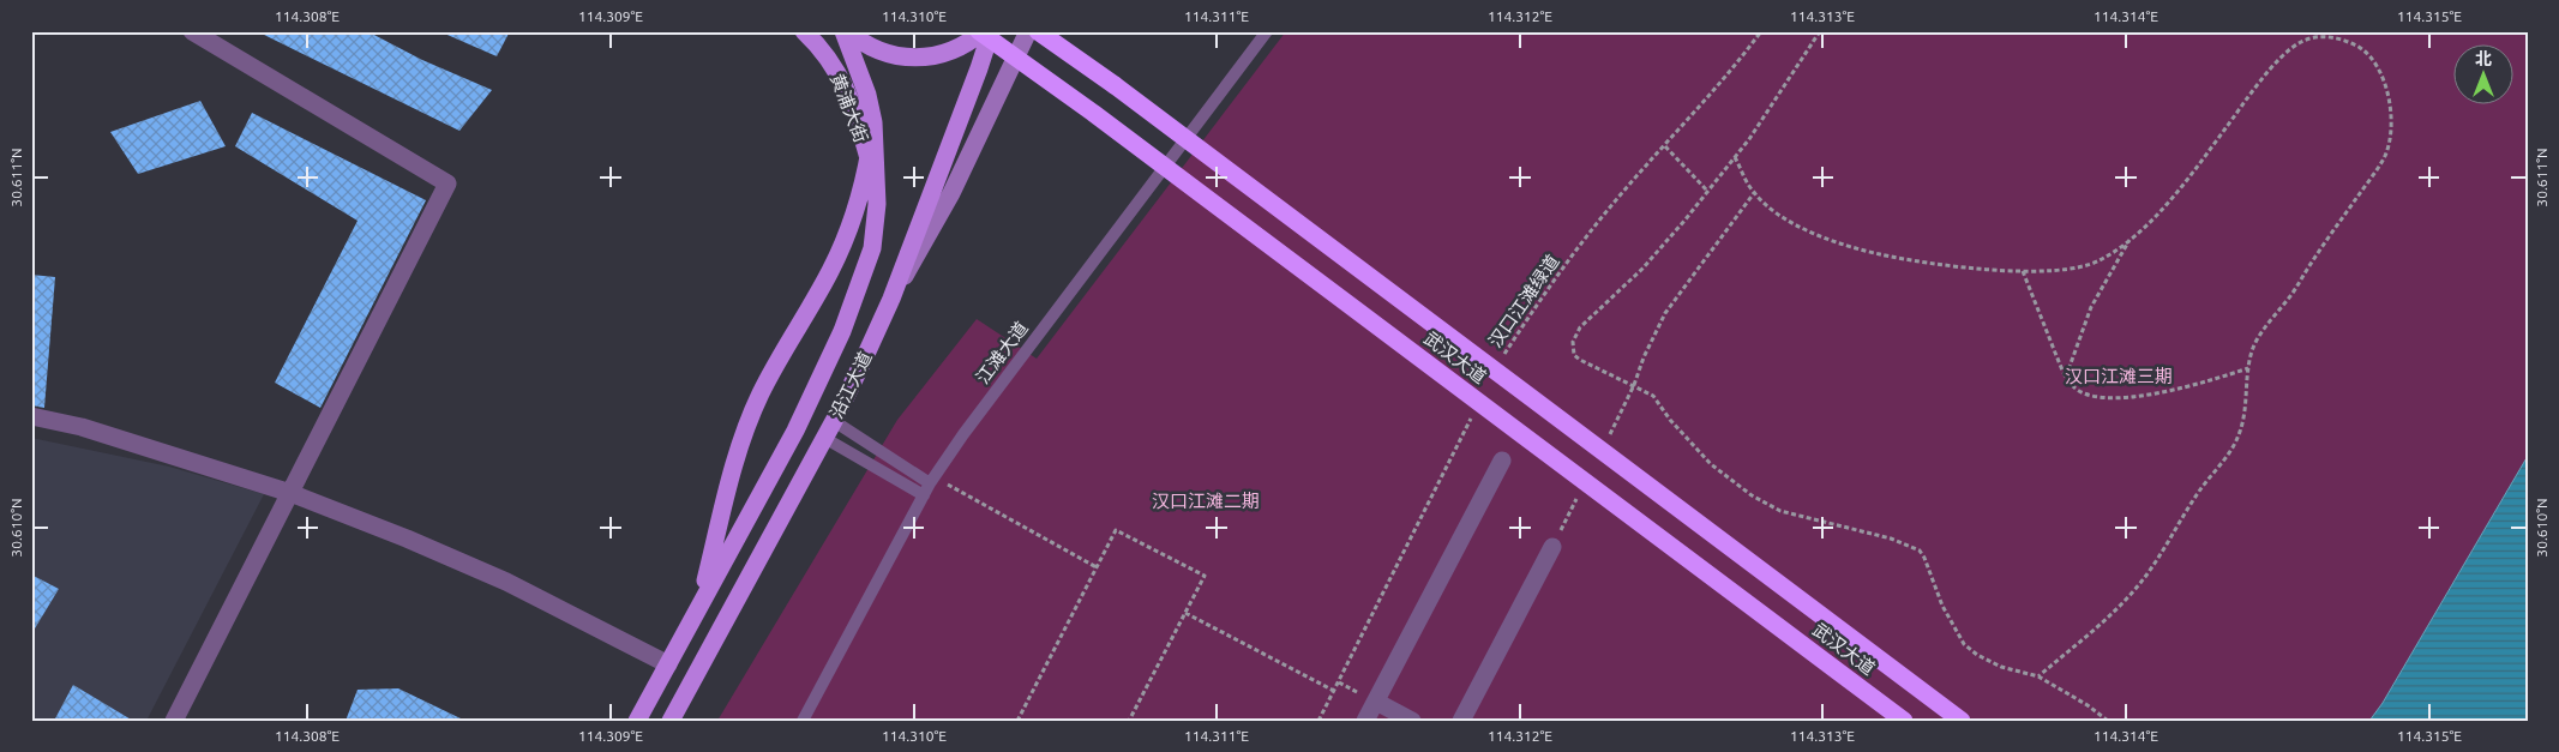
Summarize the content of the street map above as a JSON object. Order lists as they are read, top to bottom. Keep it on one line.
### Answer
{"streets":{"highway":["武汉大道"],"main road":["黄浦大街","沿江大道"],"lane":["江滩大道"],"path":["汉口江滩绿道"]},"parks":["汉口江滩三期","汉口江滩二期"],"north":"top","coordinates":["114.308°E","114.309°E","114.310°E","114.311°E","114.312°E","114.313°E","114.314°E","114.315°E","30.611°N","30.610°N"]}
